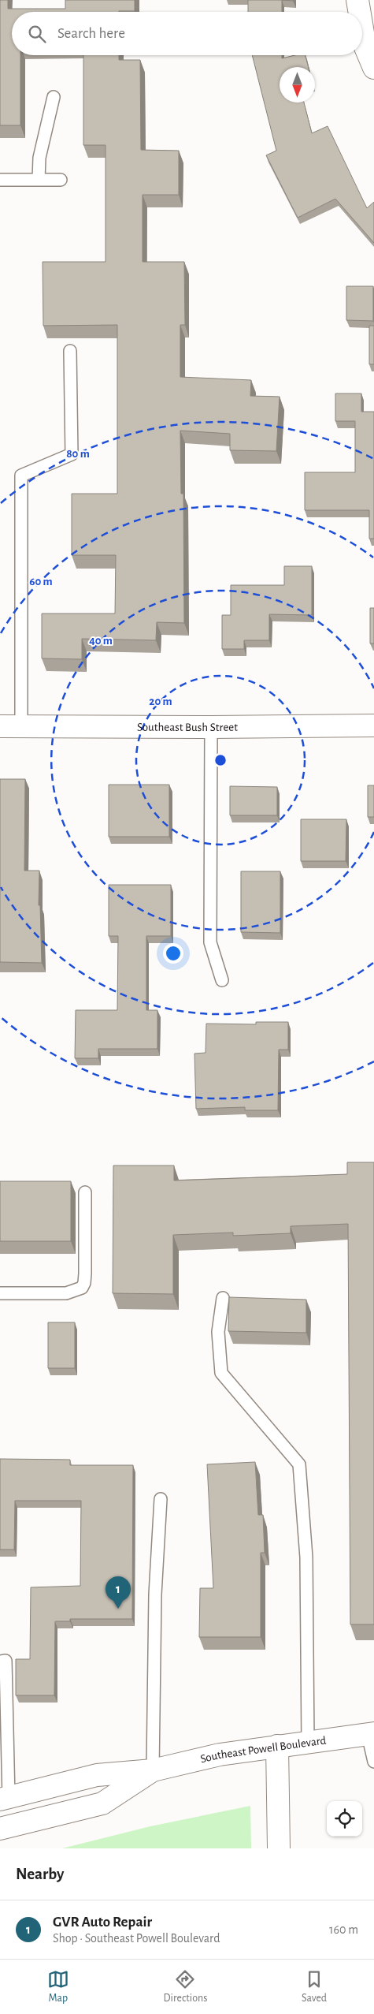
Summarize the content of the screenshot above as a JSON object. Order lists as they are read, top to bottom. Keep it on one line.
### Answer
{"streets":{"street":["Southeast Bush Street","Southeast Powell Boulevard"]},"north":"bottom","page":{"search":"Search here","pins":"1","heading":"Nearby","list":[{"mark":"1","name":"GVR Auto Repair","note":"Shop · Southeast Powell Boulevard","value":"160 m"}],"nav":["Map","Directions","Saved"]},"rings":["80 m","60 m","40 m","20 m"]}
